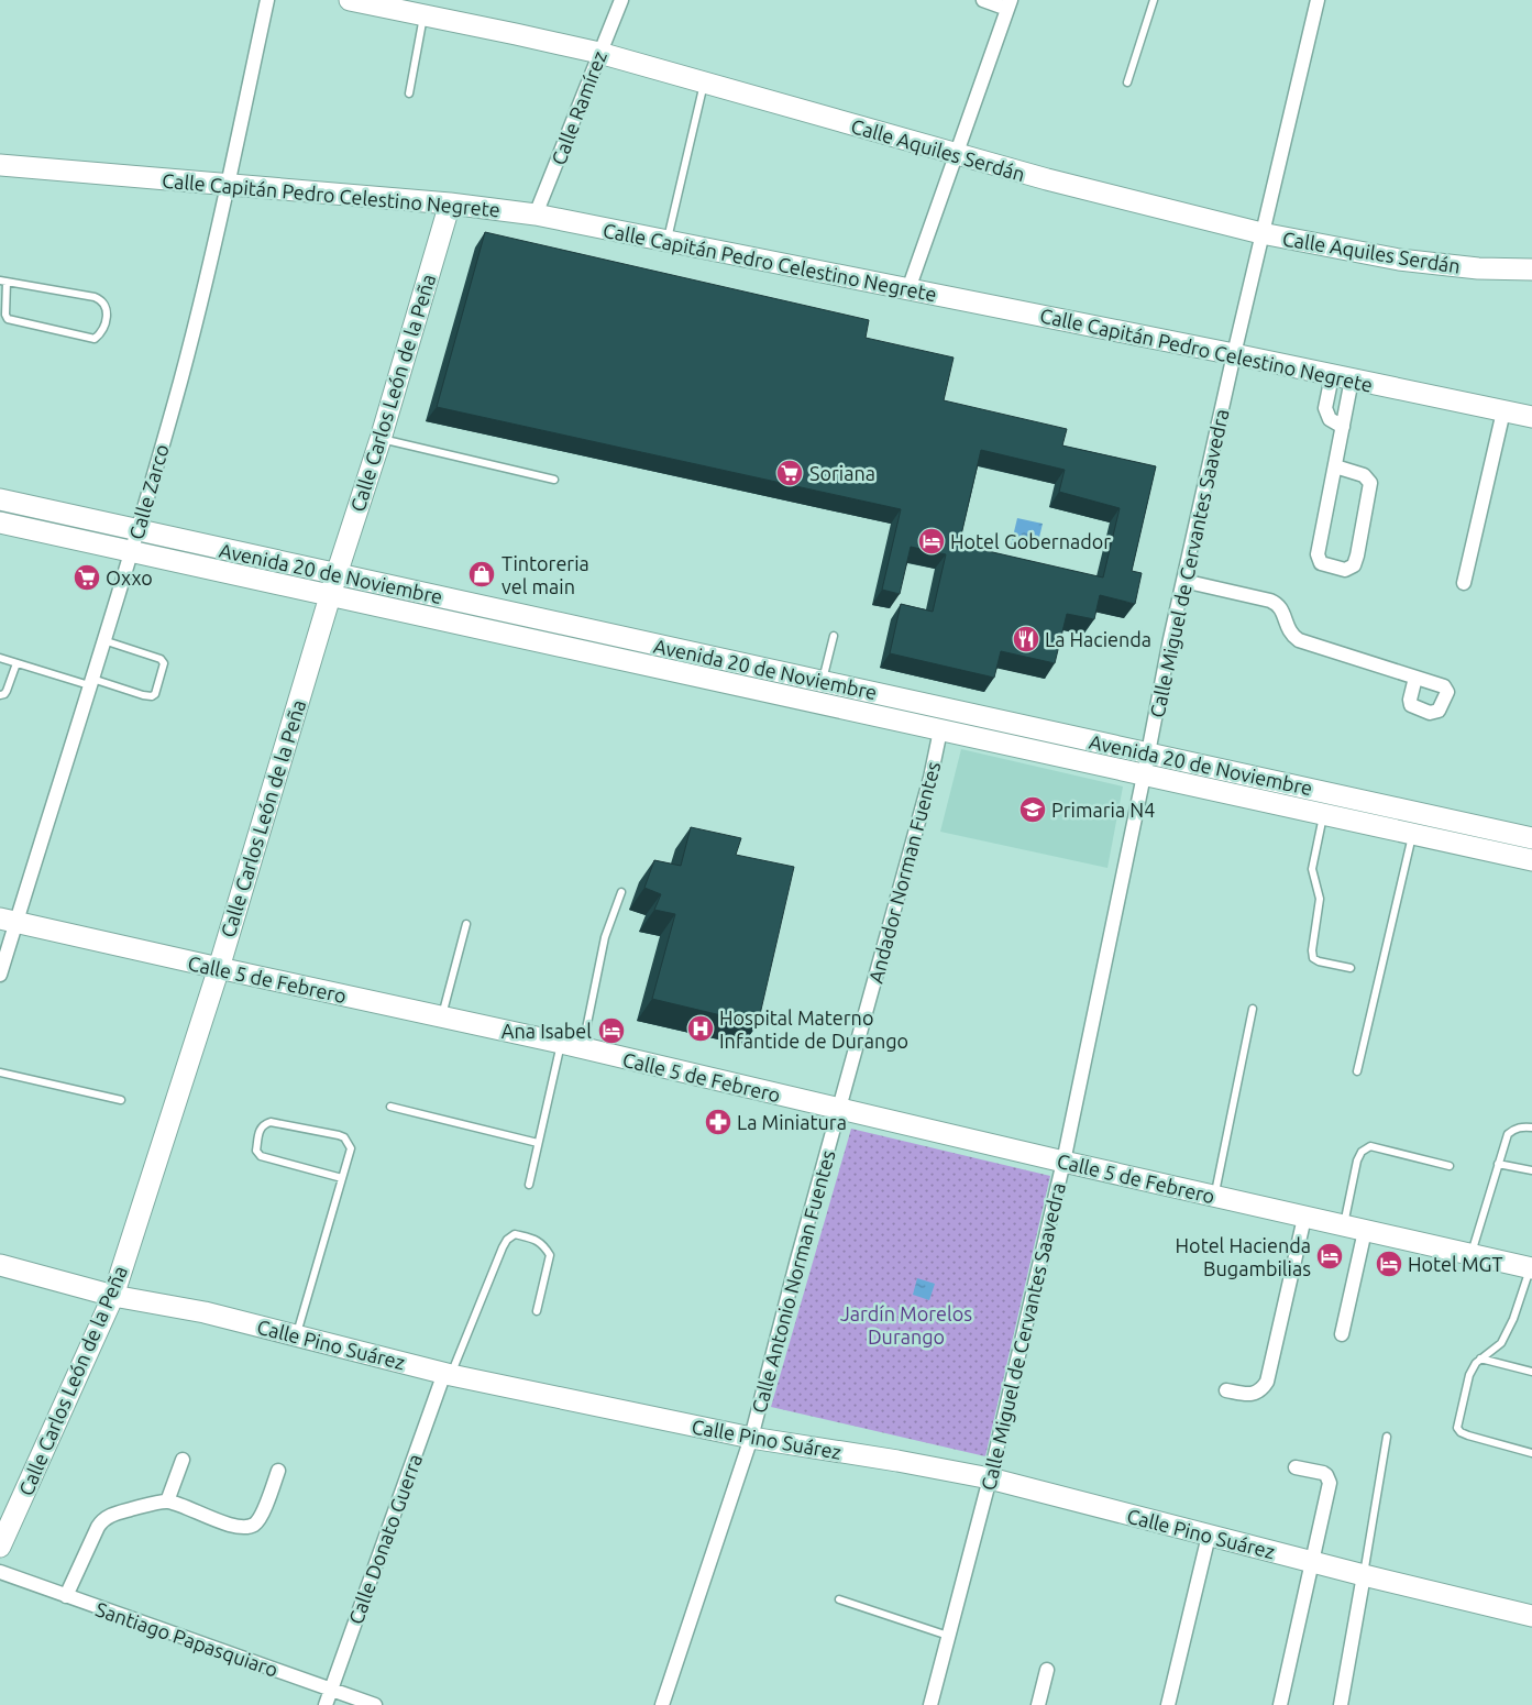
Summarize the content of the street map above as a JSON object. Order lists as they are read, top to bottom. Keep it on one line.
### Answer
{"streets":{"street":["Calle Ramírez","Calle Aquiles Serdán","Calle Capitán Pedro Celestino Negrete","Calle Carlos León de la Peña","Calle Zarco","Calle Miguel de Cervantes Saavedra","Avenida 20 de Noviembre","Andador Norman Fuentes","Calle 5 de Febrero","Calle Antonio Norman Fuentes","Calle Pino Suárez","Calle Donato Guerra","Santiago Papasquiaro"]},"crossings":[["Calle Ramírez","Calle Aquiles Serdán"],["Calle Ramírez","Calle Capitán Pedro Celestino Negrete"],["Calle Aquiles Serdán","Calle Miguel de Cervantes Saavedra"],["Calle Capitán Pedro Celestino Negrete","Calle Carlos León de la Peña"],["Calle Capitán Pedro Celestino Negrete","Calle Zarco"],["Calle Capitán Pedro Celestino Negrete","Calle Miguel de Cervantes Saavedra"],["Calle Carlos León de la Peña","Avenida 20 de Noviembre"],["Calle Carlos León de la Peña","Calle 5 de Febrero"],["Calle Carlos León de la Peña","Calle Pino Suárez"],["Calle Zarco","Avenida 20 de Noviembre"],["Calle Zarco","Calle 5 de Febrero"],["Calle Miguel de Cervantes Saavedra","Avenida 20 de Noviembre"],["Calle Miguel de Cervantes Saavedra","Calle 5 de Febrero"],["Calle Miguel de Cervantes Saavedra","Calle Pino Suárez"],["Avenida 20 de Noviembre","Andador Norman Fuentes"],["Andador Norman Fuentes","Calle 5 de Febrero"],["Andador Norman Fuentes","Calle Antonio Norman Fuentes"],["Calle 5 de Febrero","Calle Antonio Norman Fuentes"],["Calle Antonio Norman Fuentes","Calle Pino Suárez"],["Calle Pino Suárez","Calle Donato Guerra"],["Calle Donato Guerra","Santiago Papasquiaro"]],"parks":["Jardín Morelos Durango"],"places":{"supermarket":["Soriana","Oxxo"],"hotel":["Hotel Gobernador","Ana Isabel","Hotel Hacienda Bugambilias","Hotel MGT"],"shop":["Tintoreria vel main"],"restaurant":["La Hacienda"],"school or university":["Primaria N4"],"hospital":["Hospital Materno Infantide de Durango"],"pharmacy":["La Miniatura"]}}
